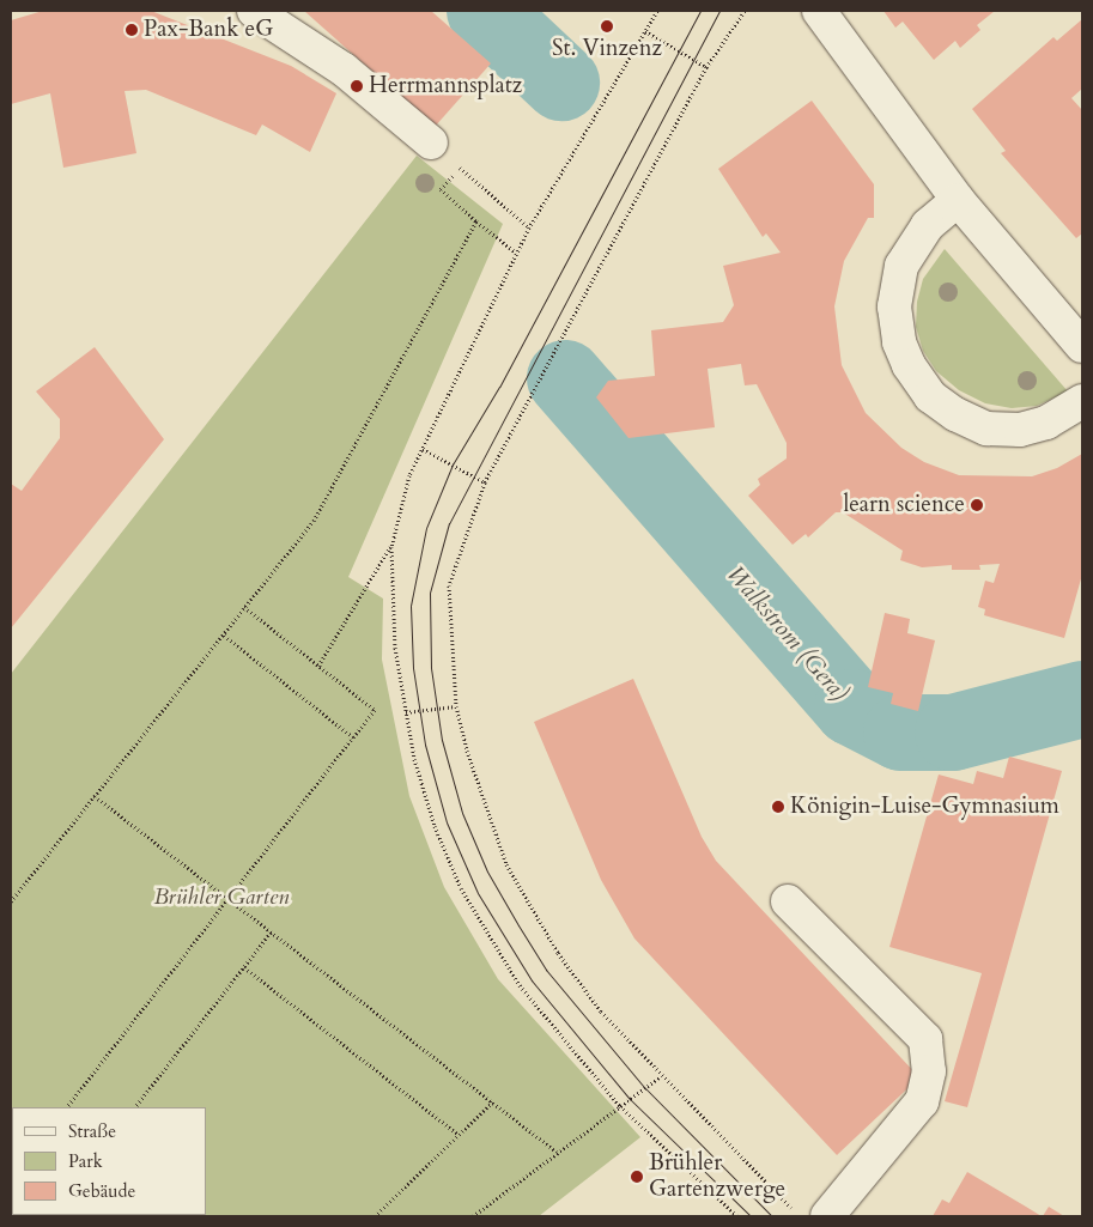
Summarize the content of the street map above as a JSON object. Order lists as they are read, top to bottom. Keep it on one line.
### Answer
{"water":["Walkstrom (Gera)"],"parks":["Brühler Garten"],"places":["St. Vinzenz","Pax-Bank eG","Herrmannsplatz","learn science","Königin-Luise-Gymnasium","Brühler Gartenzwerge"],"legend":["Straße","Park","Gebäude"]}
